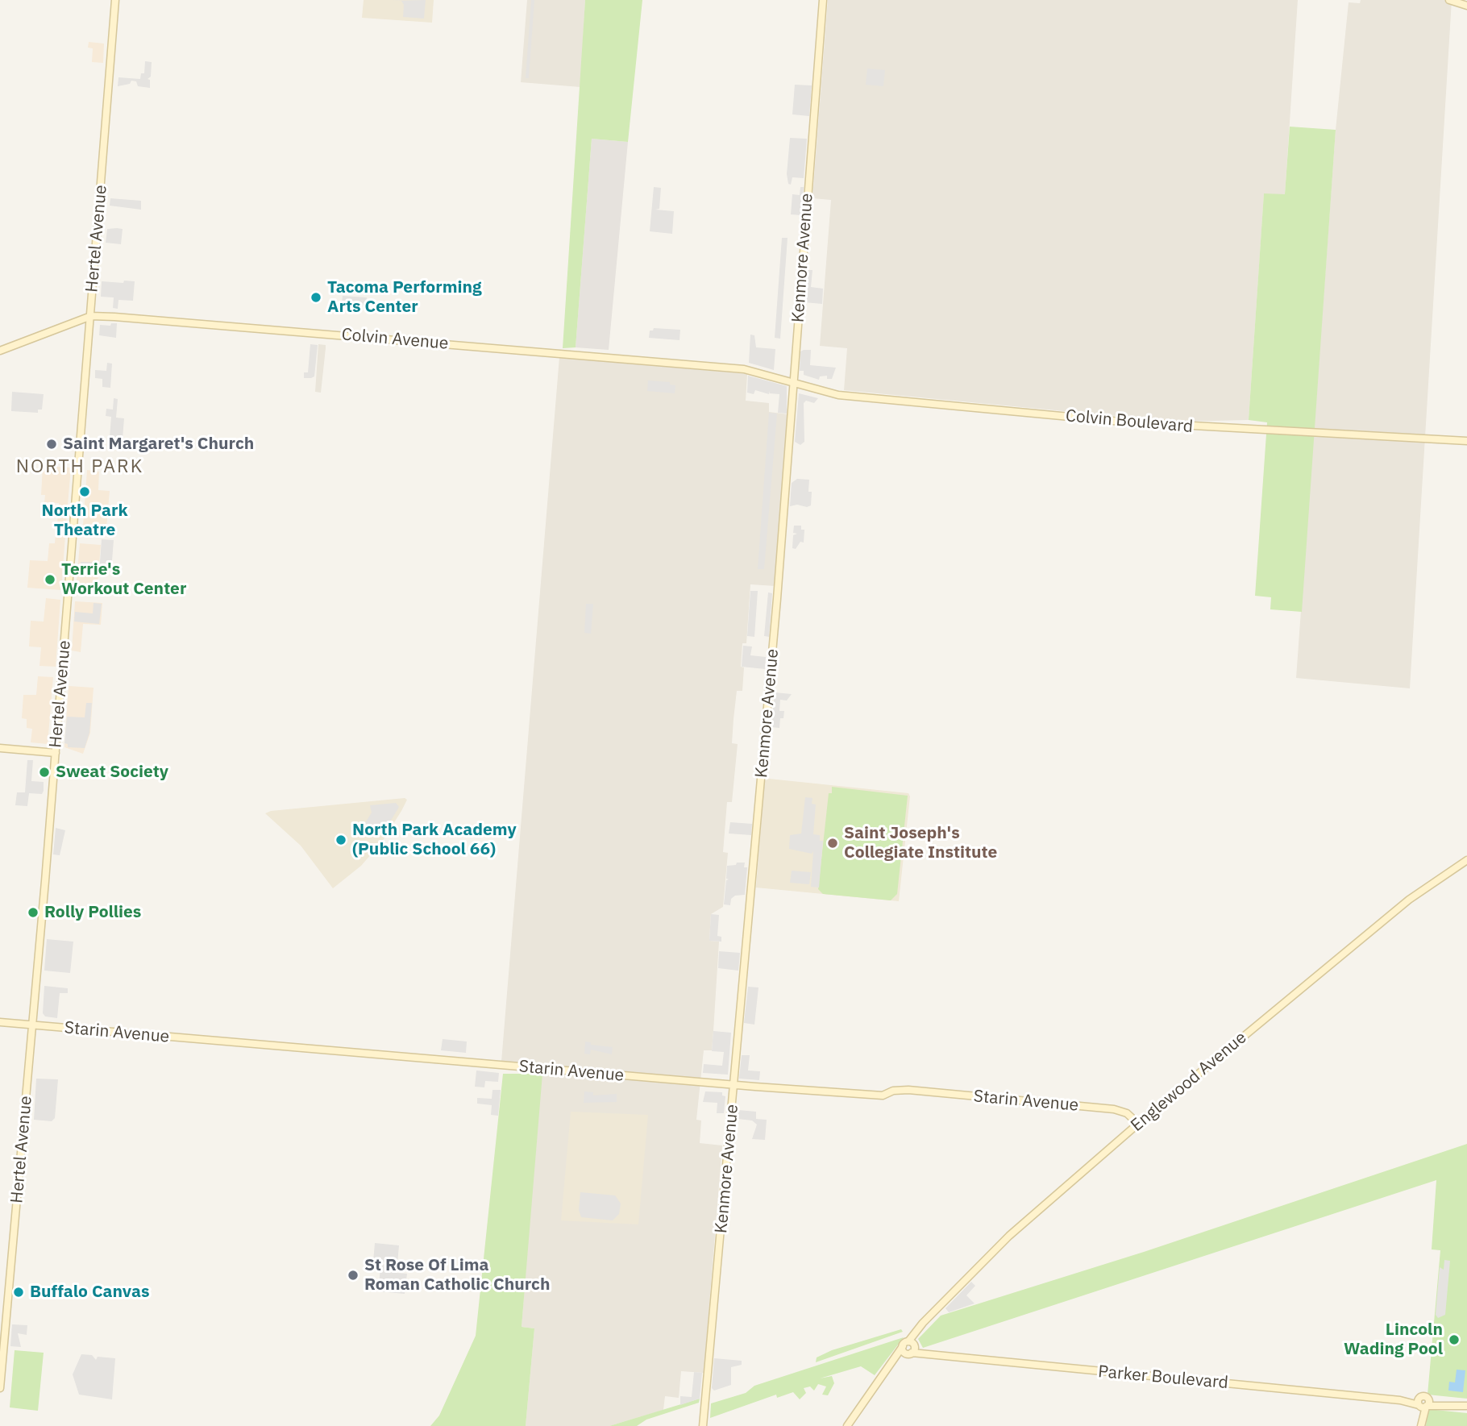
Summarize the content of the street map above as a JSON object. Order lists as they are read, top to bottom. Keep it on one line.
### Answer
{"streets":{"street":["Hertel Avenue","Kenmore Avenue","Colvin Avenue","Colvin Boulevard","Starin Avenue","Englewood Avenue","Parker Boulevard"]},"crossings":[["Hertel Avenue","Colvin Avenue"],["Hertel Avenue","Starin Avenue"],["Kenmore Avenue","Colvin Avenue"],["Kenmore Avenue","Colvin Boulevard"],["Kenmore Avenue","Starin Avenue"],["Colvin Avenue","Colvin Boulevard"],["Starin Avenue","Englewood Avenue"],["Englewood Avenue","Parker Boulevard"]],"districts":["NORTH PARK"],"places":["Tacoma Performing Arts Center","Saint Margaret's Church","North Park Theatre","Terrie's Workout Center","Sweat Society","North Park Academy (Public School 66)","Saint Joseph's Collegiate Institute","Rolly Pollies","St Rose Of Lima Roman Catholic Church","Buffalo Canvas","Lincoln Wading Pool"]}
